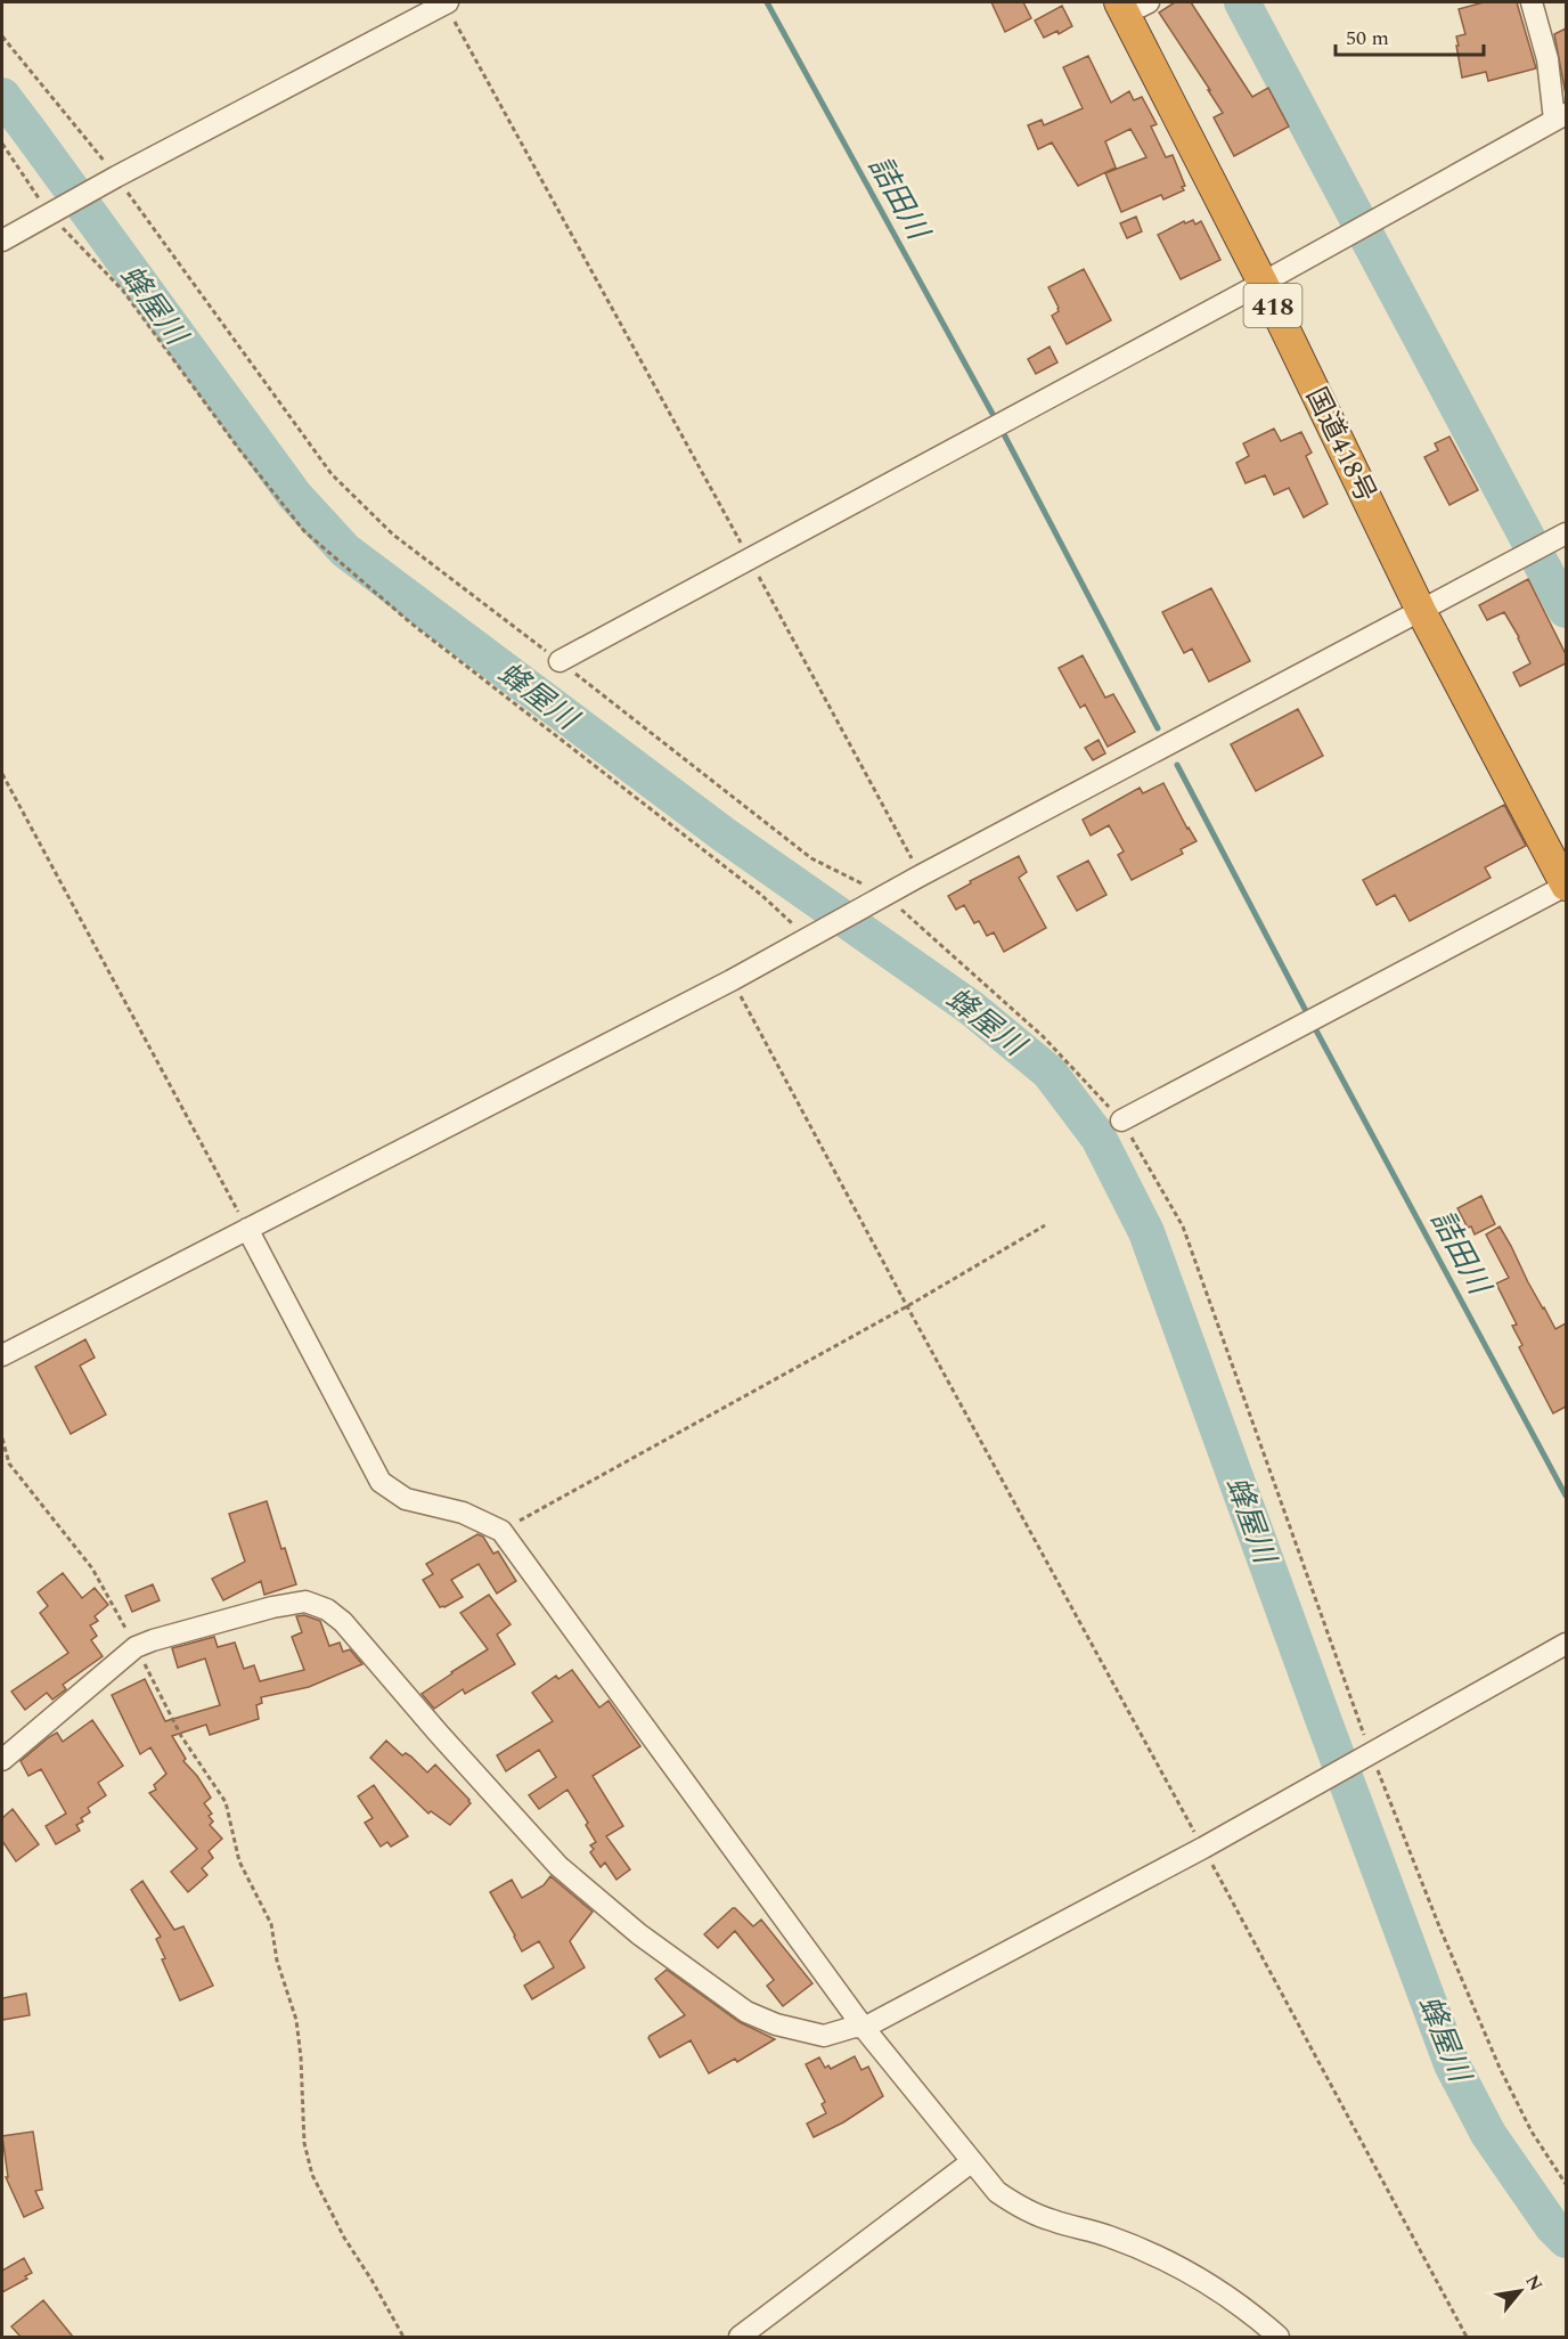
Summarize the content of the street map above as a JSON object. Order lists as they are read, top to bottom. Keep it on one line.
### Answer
{"streets":{"highway":["418","国道418号"]},"water":["詰田川","蜂屋川"],"scale_bar":"50 m","north":"top right"}
